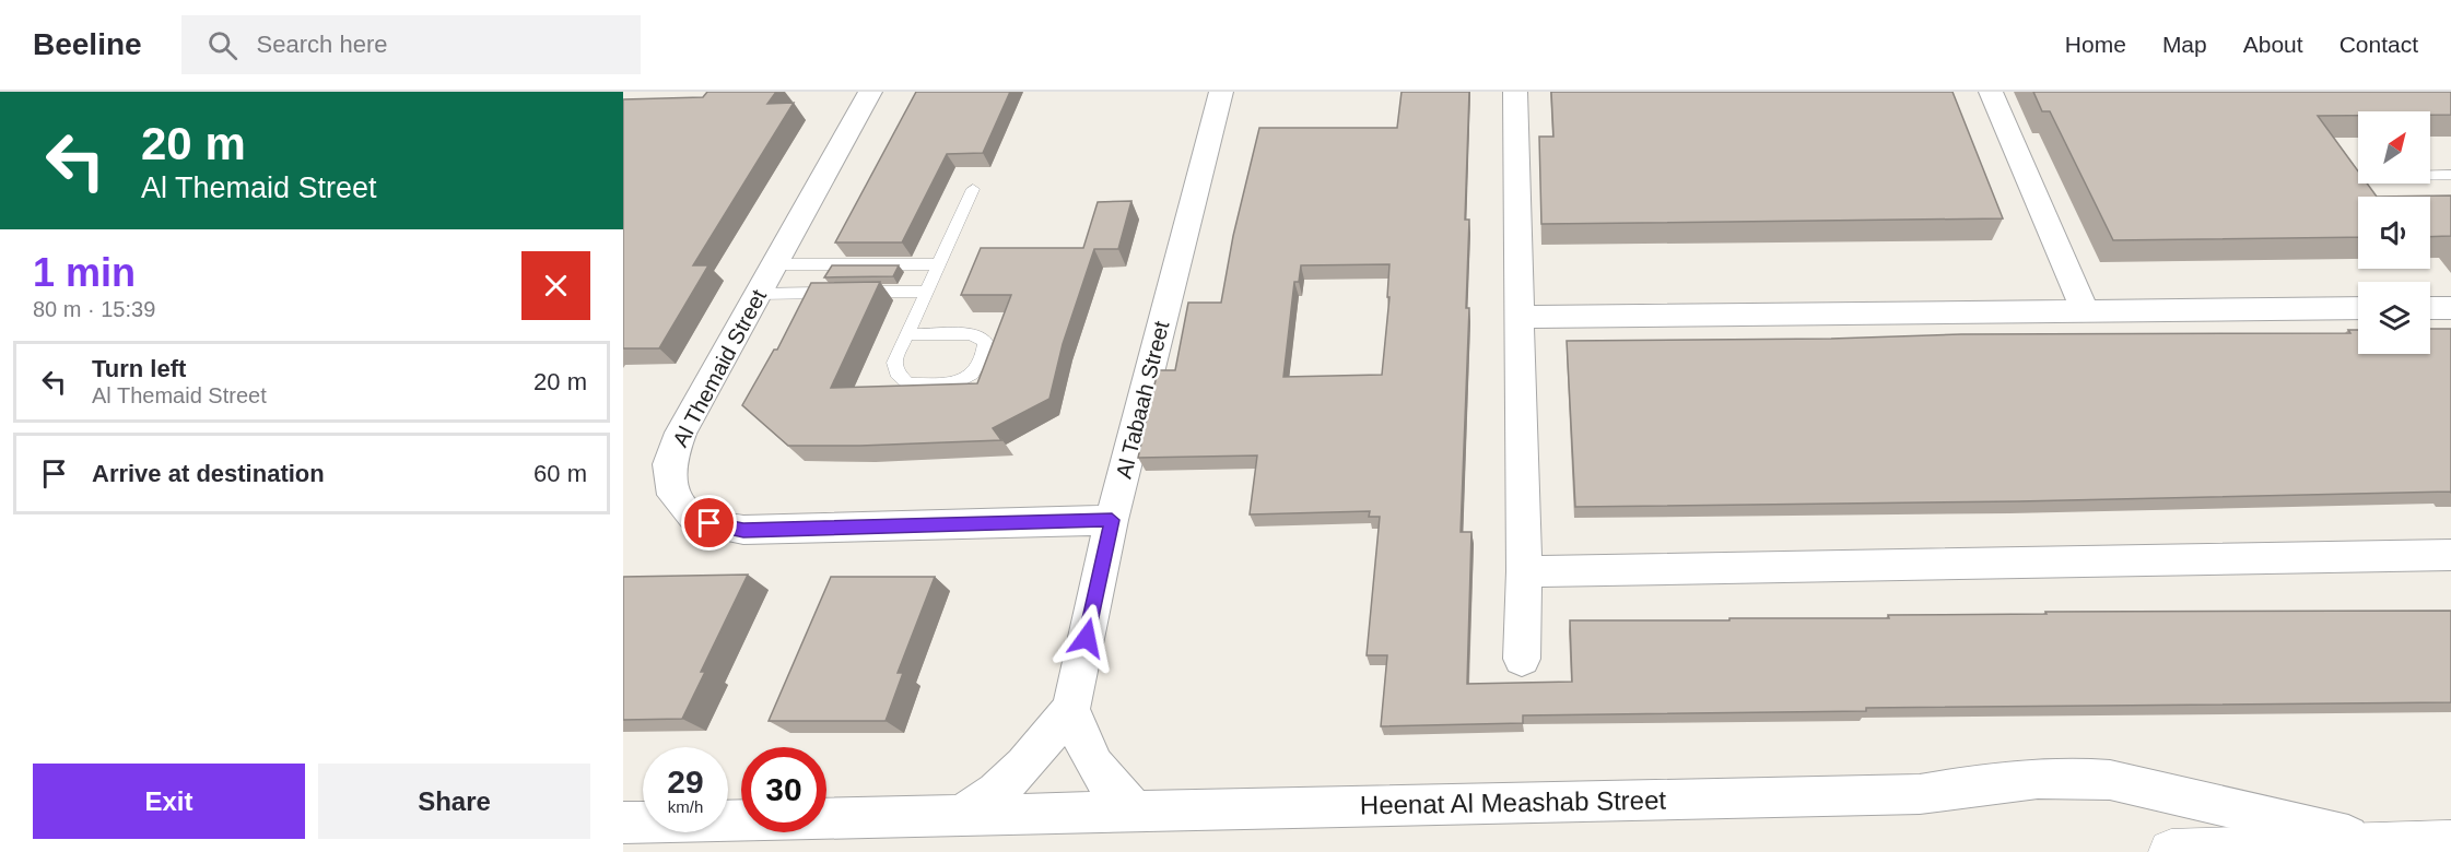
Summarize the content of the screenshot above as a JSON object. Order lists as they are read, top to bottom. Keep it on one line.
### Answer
{"streets":{"street":["Al Themaid Street","Al Tabaah Street","Heenat Al Meashab Street"]},"crossings":[["Al Themaid Street","Al Tabaah Street"],["Al Tabaah Street","Heenat Al Meashab Street"]],"north":"top right","page":{"header":"Beeline","search":"Search here","nav":["Home","Map","About","Contact"],"turn":["20 m","Al Themaid Street"],"heading":["1 min","80 m · 15:39"],"list":[{"name":"Turn left","note":"Al Themaid Street","value":"20 m"},{"name":"Arrive at destination","value":"60 m"}],"speed":"29 km/h","limit":"30","buttons":["Exit","Share"]}}
